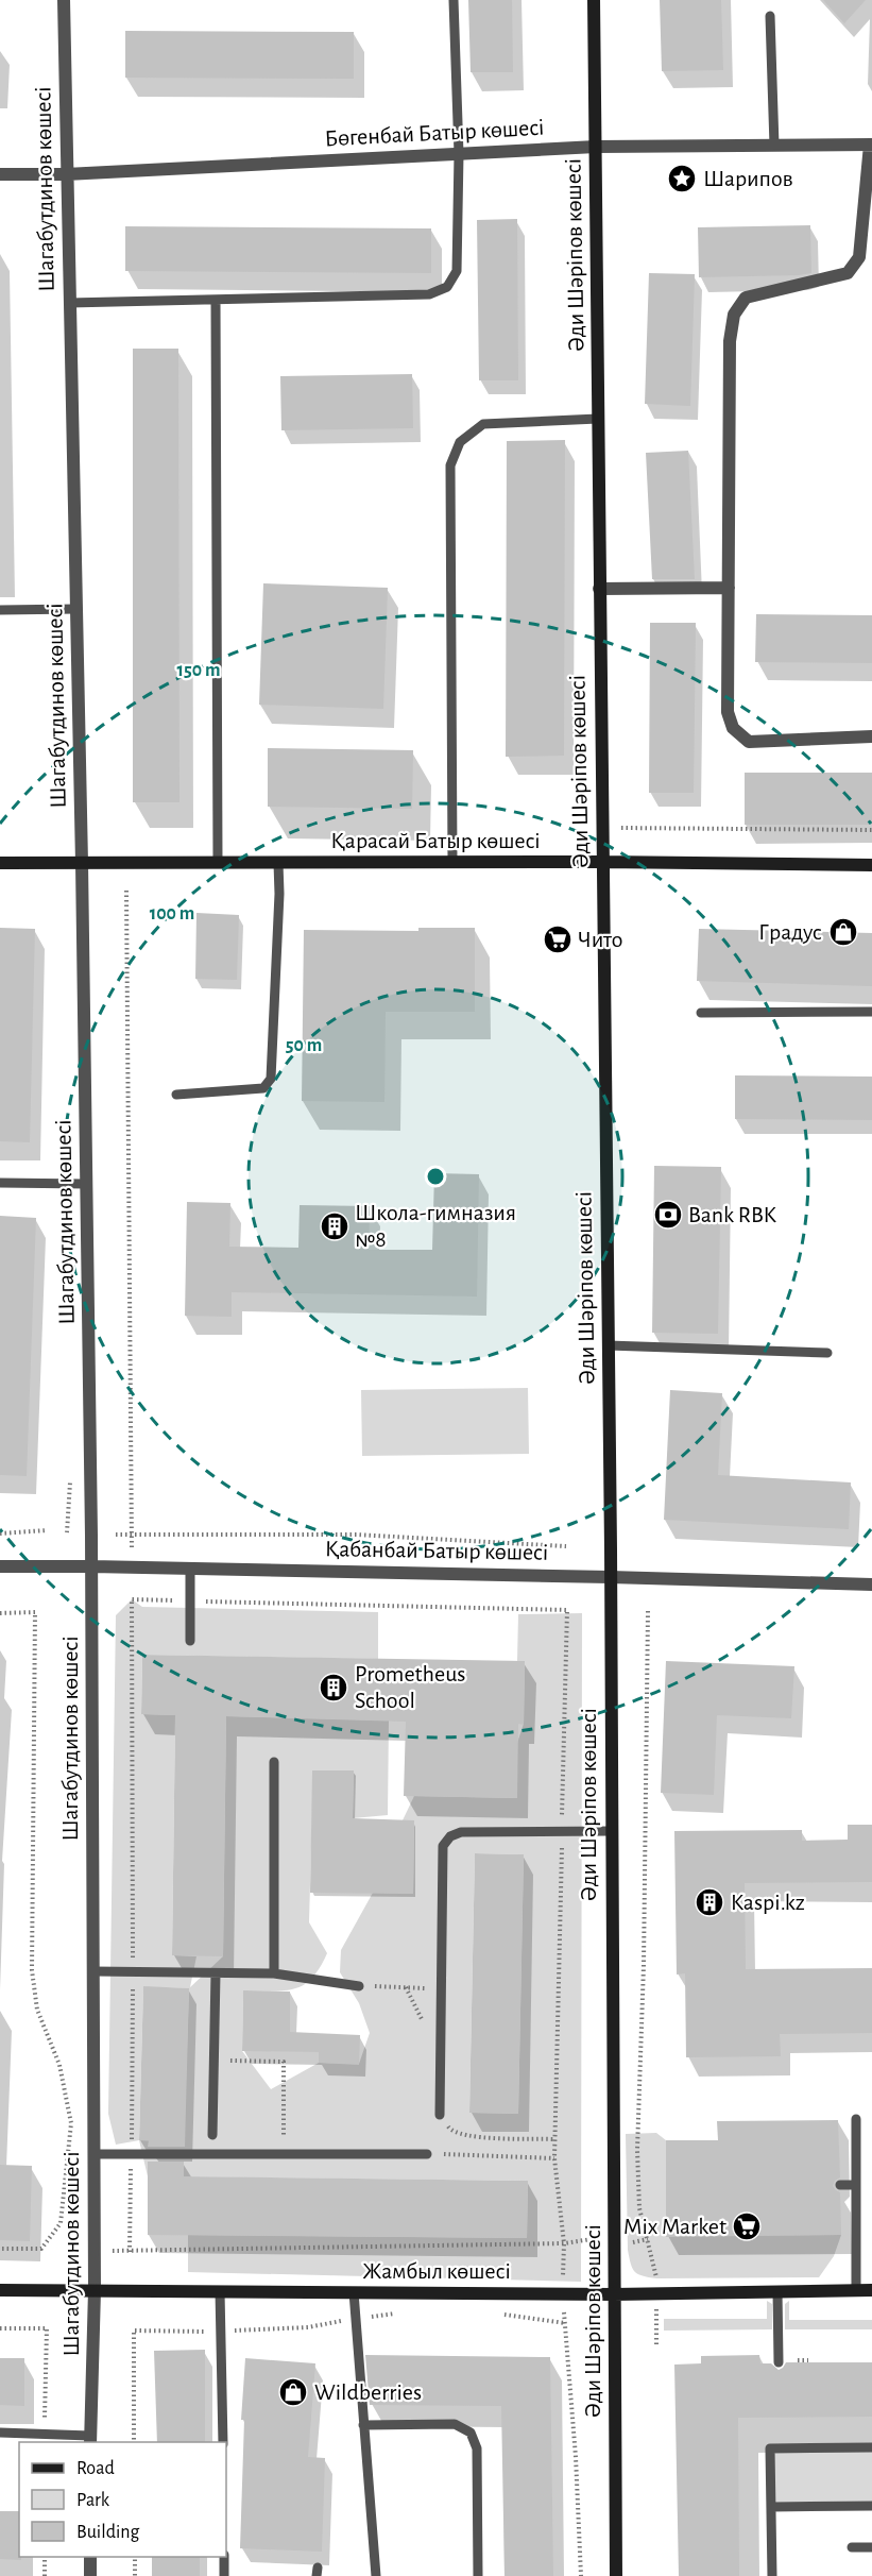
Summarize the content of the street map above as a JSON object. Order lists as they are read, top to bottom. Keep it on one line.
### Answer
{"streets":{"street":["Бөгенбай Батыр көшесі","Шагабутдинов көшесі","Әди Шәріпов көшесі","Қарасай Батыр көшесі","Қабанбай Батыр көшесі","Жамбыл көшесі"]},"crossings":[["Бөгенбай Батыр көшесі","Шагабутдинов көшесі"],["Бөгенбай Батыр көшесі","Әди Шәріпов көшесі"],["Шагабутдинов көшесі","Қарасай Батыр көшесі"],["Шагабутдинов көшесі","Қабанбай Батыр көшесі"],["Шагабутдинов көшесі","Жамбыл көшесі"],["Әди Шәріпов көшесі","Қарасай Батыр көшесі"],["Әди Шәріпов көшесі","Қабанбай Батыр көшесі"],["Әди Шәріпов көшесі","Жамбыл көшесі"]],"places":{"place":["Шарипов"],"shop":["Градус","Wildberries"],"supermarket":["Чито","Mix Market"],"bank":["Bank RBK"],"building":["Школа-гимназия №8","Prometheus School","Kaspi.kz"]},"legend":["Road","Park","Building"],"rings":["150 m","100 m","50 m"]}
